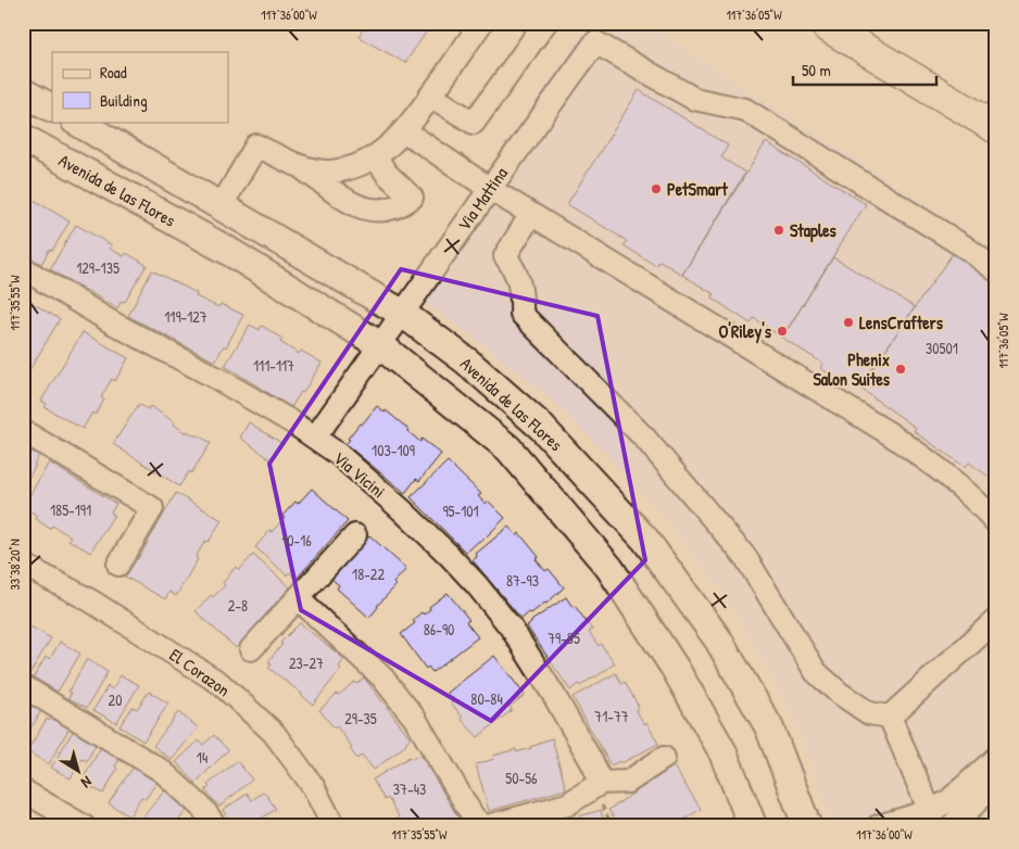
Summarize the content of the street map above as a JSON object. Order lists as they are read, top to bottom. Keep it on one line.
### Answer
{"streets":{"main road":["Avenida de las Flores"],"street":["Via Mattina","Via Vicini","El Corazon"]},"crossings":[["Avenida de las Flores","Via Mattina"],["Via Mattina","Via Vicini"]],"places":["PetSmart","Staples","LensCrafters","O'Riley's","Phenix Salon Suites"],"house_numbers":["129-135","119-127","30501","111-117","103-109","185-191","95-101","10-16","18-22","87-93","2-8","86-90","79-85","23-27","80-84","20","71-77","29-35","14","50-56","37-43"],"legend":["Road","Building"],"scale_bar":"50 m","north":"bottom right","coordinates":["117°36'00\"W","117°36'05\"W","117°35'55\"W","33°38'20\"N"]}
